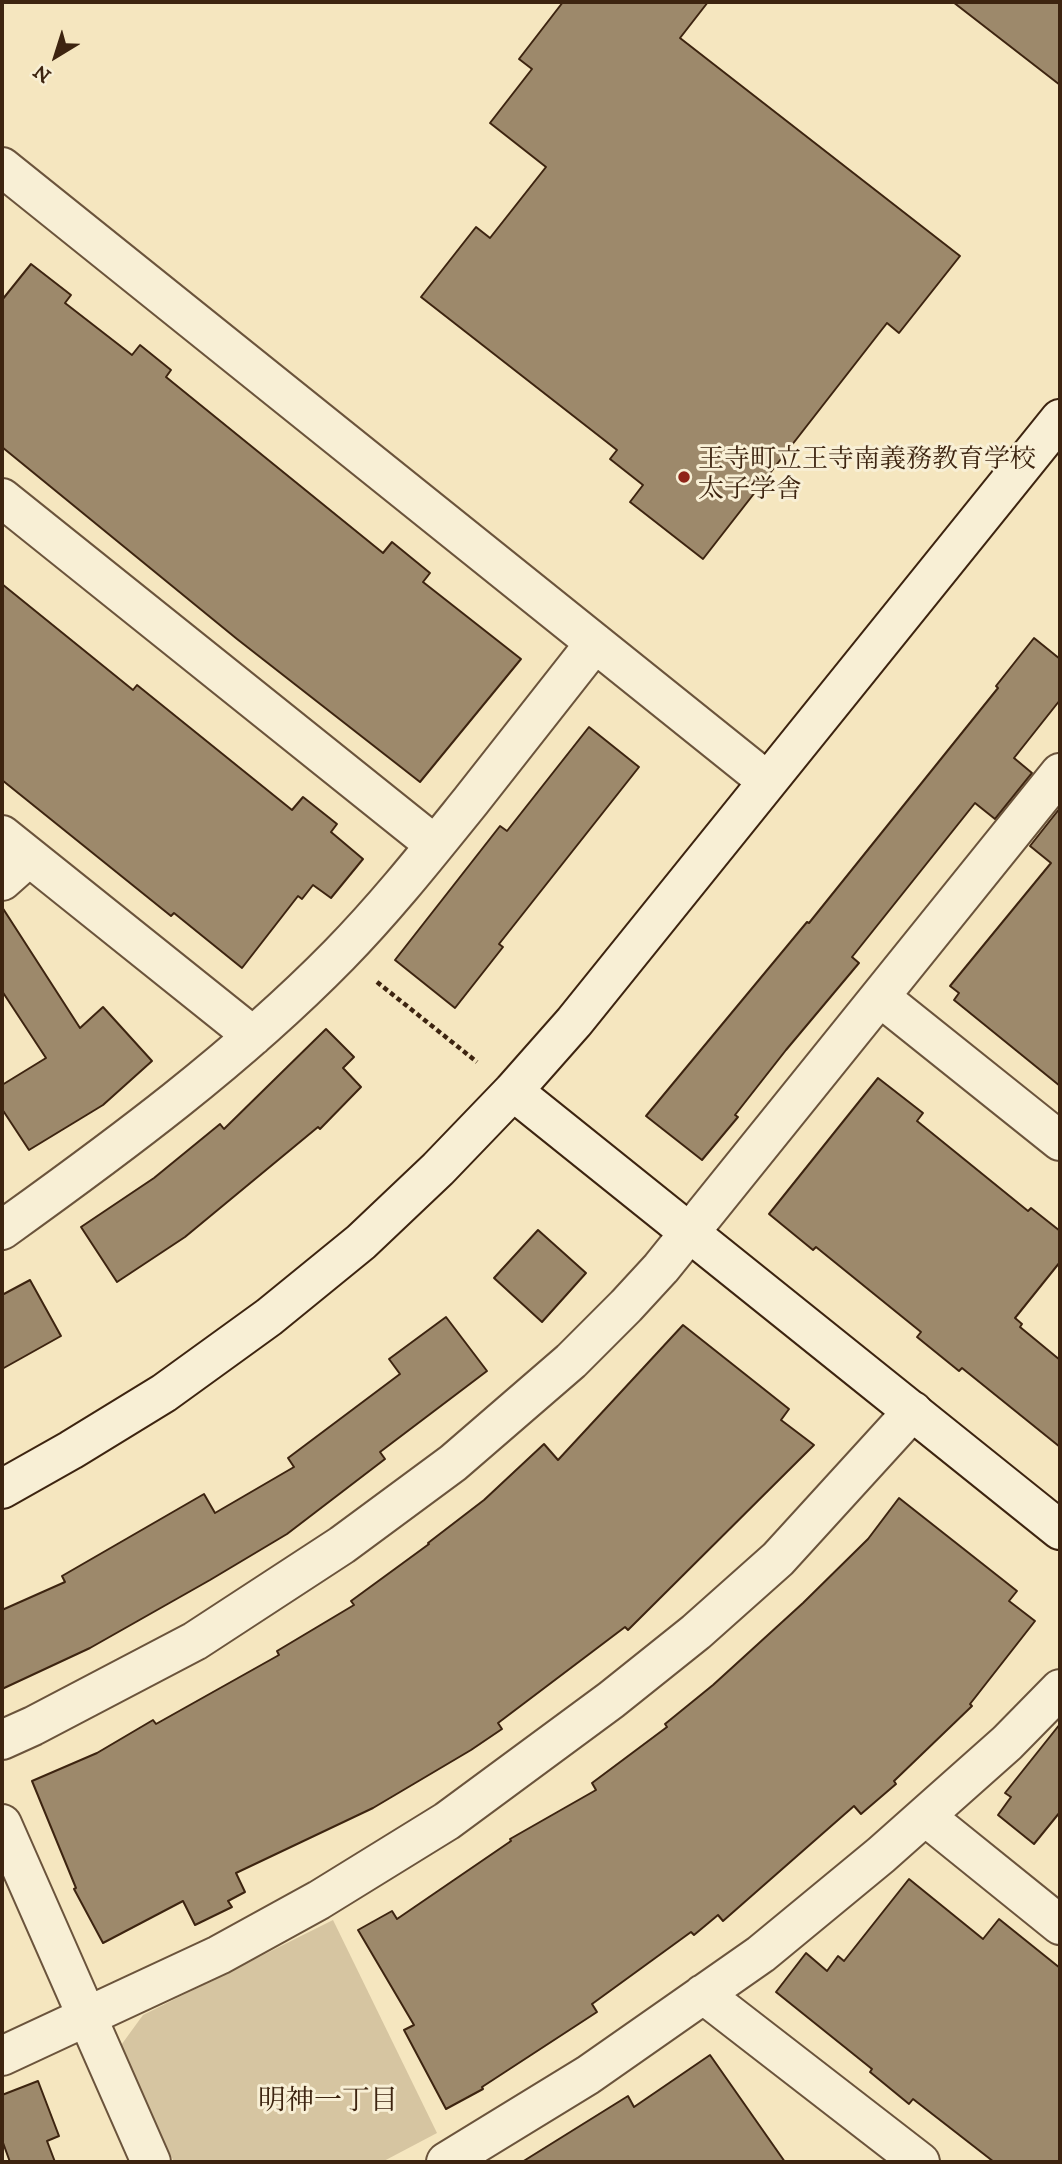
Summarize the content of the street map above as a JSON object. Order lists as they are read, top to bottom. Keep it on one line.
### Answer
{"districts":["明神一丁目"],"places":["王寺町立王寺南義務教育学校 太子学舎"],"north":"bottom left"}
